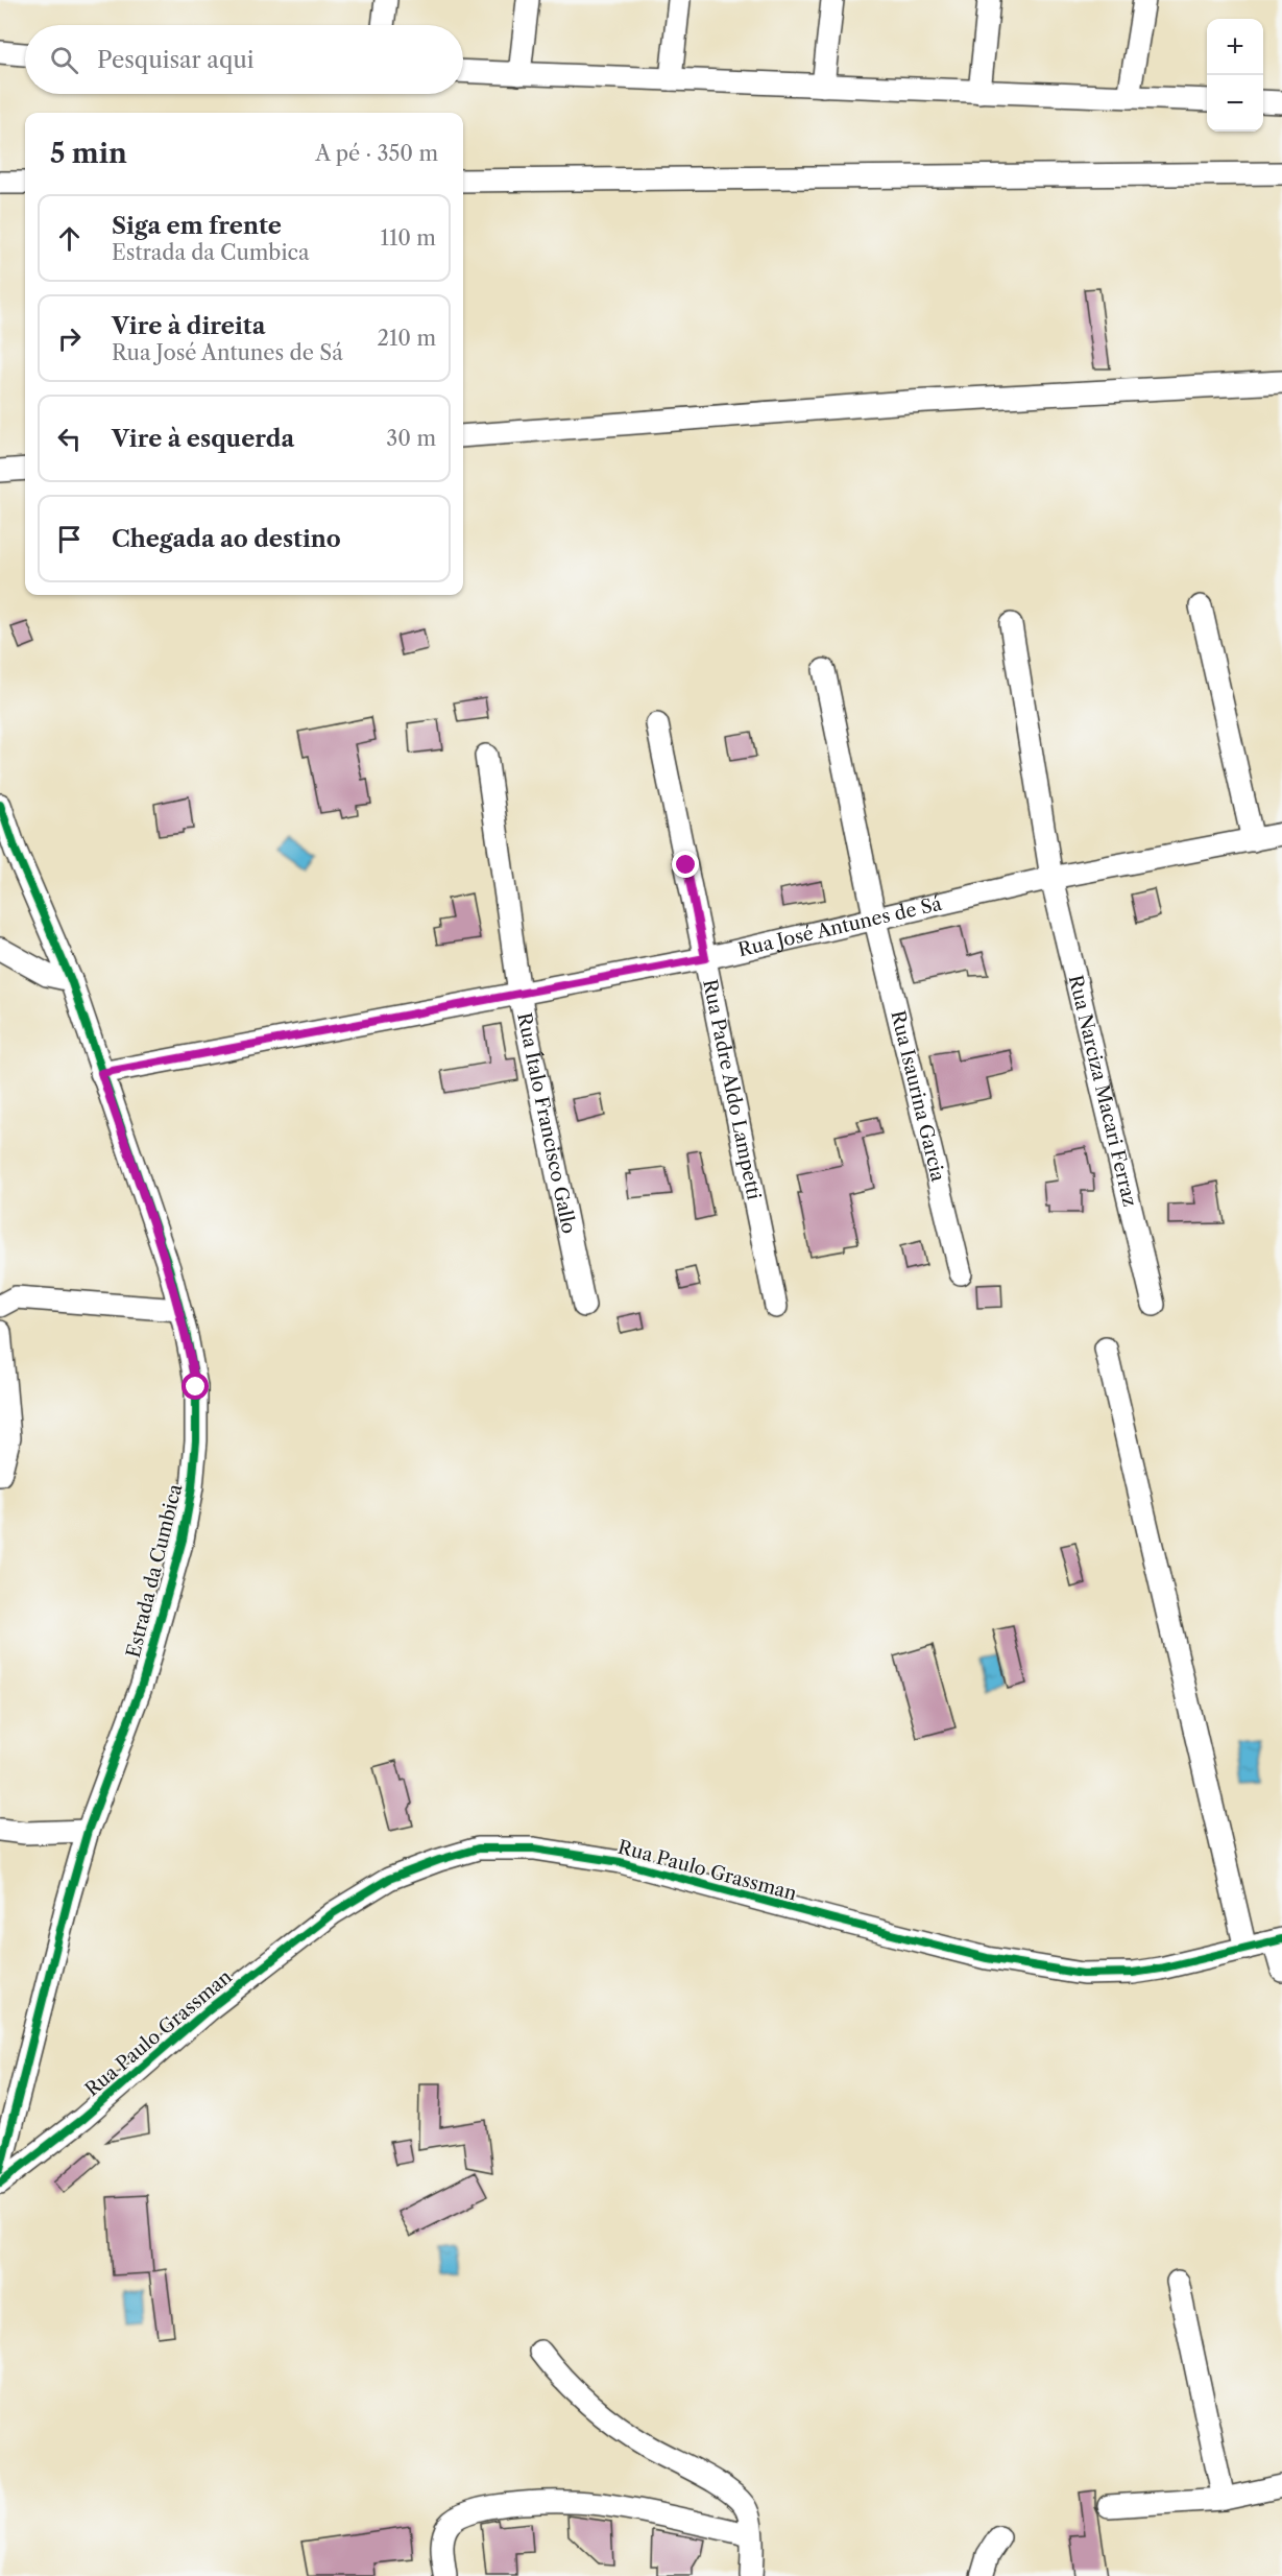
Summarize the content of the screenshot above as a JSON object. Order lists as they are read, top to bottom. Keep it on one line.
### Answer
{"streets":{"street":["Rua José Antunes de Sá","Rua Padre Aldo Lampetti","Rua Narciza Macari Ferraz","Rua Isaurina Garcia","Rua Ítalo Francisco Gallo","Estrada da Cumbica","Rua Paulo Grassman"]},"crossings":[["Rua José Antunes de Sá","Rua Padre Aldo Lampetti"],["Rua José Antunes de Sá","Rua Narciza Macari Ferraz"],["Rua José Antunes de Sá","Rua Isaurina Garcia"],["Rua José Antunes de Sá","Rua Ítalo Francisco Gallo"],["Rua José Antunes de Sá","Estrada da Cumbica"]],"page":{"map_buttons":["+","−"],"search":"Pesquisar aqui","heading":["5 min","A pé · 350 m"],"list":[["Siga em frente","Estrada da Cumbica","110 m"],["Vire à direita","Rua José Antunes de Sá","210 m"],["Vire à esquerda","30 m"],"Chegada ao destino"]}}
